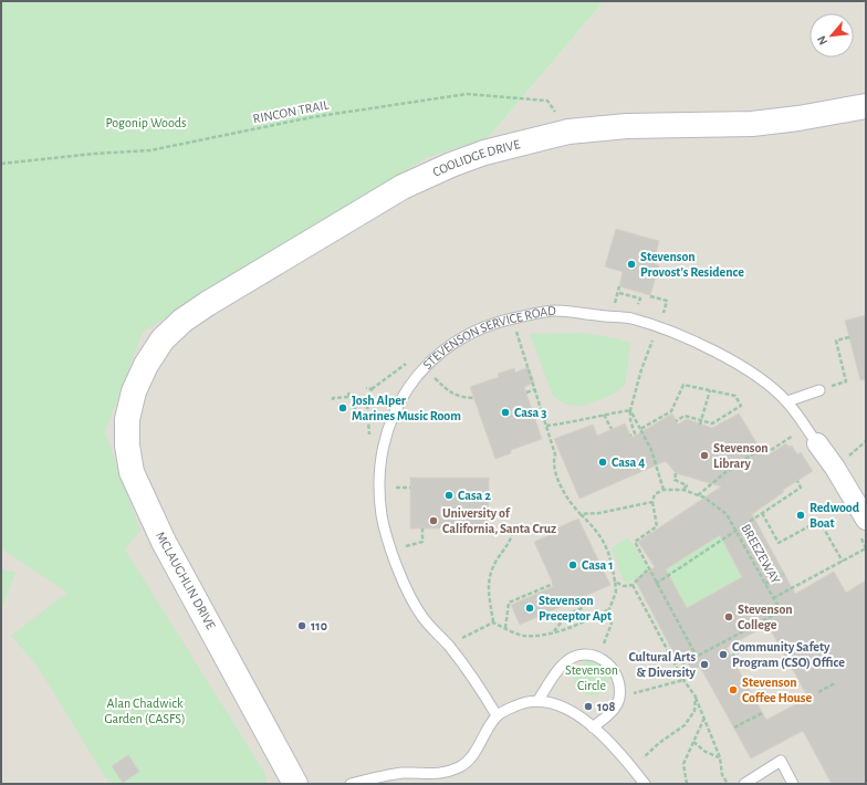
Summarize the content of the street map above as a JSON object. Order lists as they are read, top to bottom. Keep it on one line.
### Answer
{"streets":{"street":["COOLIDGE DRIVE","STEVENSON SERVICE ROAD","MCLAUGHLIN DRIVE"],"path":["RINCON TRAIL","BREEZEWAY"]},"crossings":[["RINCON TRAIL","COOLIDGE DRIVE"],["COOLIDGE DRIVE","MCLAUGHLIN DRIVE"]],"parks":["Pogonip Woods","Stevenson Circle","Alan Chadwick Garden (CASFS)"],"places":["Stevenson Provost's Residence","Josh Alper Marines Music Room","Casa 3","Stevenson Library","Casa 4","Casa 2","Redwood Boat","University of California, Santa Cruz","Casa 1","Stevenson Preceptor Apt","Stevenson College","110","Community Safety Program (CSO) Office","Cultural Arts & Diversity","Stevenson Coffee House","108"],"north":"bottom left"}
